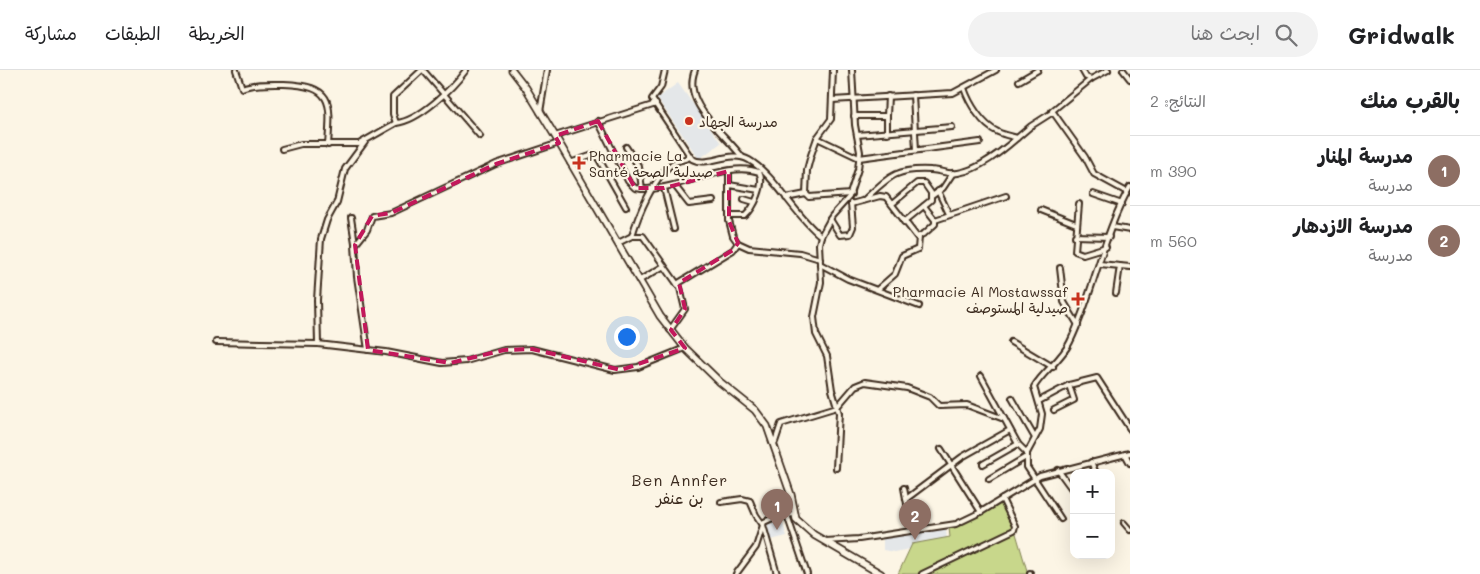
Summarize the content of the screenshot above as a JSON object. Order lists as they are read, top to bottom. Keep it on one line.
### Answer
{"districts":["Ben Annfer بن عنفر"],"places":{"other":["مدرسة الجهاد"],"health":["Pharmacie La Santé صيدلية الصحة","Pharmacie Al Mostawssaf صيدلية المستوصف"]},"page":{"header":"Gridwalk","search":"ابحث هنا","nav":["الخريطة","الطبقات","مشاركة"],"heading":["بالقرب منك","النتائج: 2"],"list":[{"mark":"1","name":"مدرسة المنار","note":"مدرسة","value":"390 m"},{"mark":"2","name":"مدرسة الازدهار","note":"مدرسة","value":"560 m"}],"map_buttons":["+","−"],"pins":["1","2"]}}
